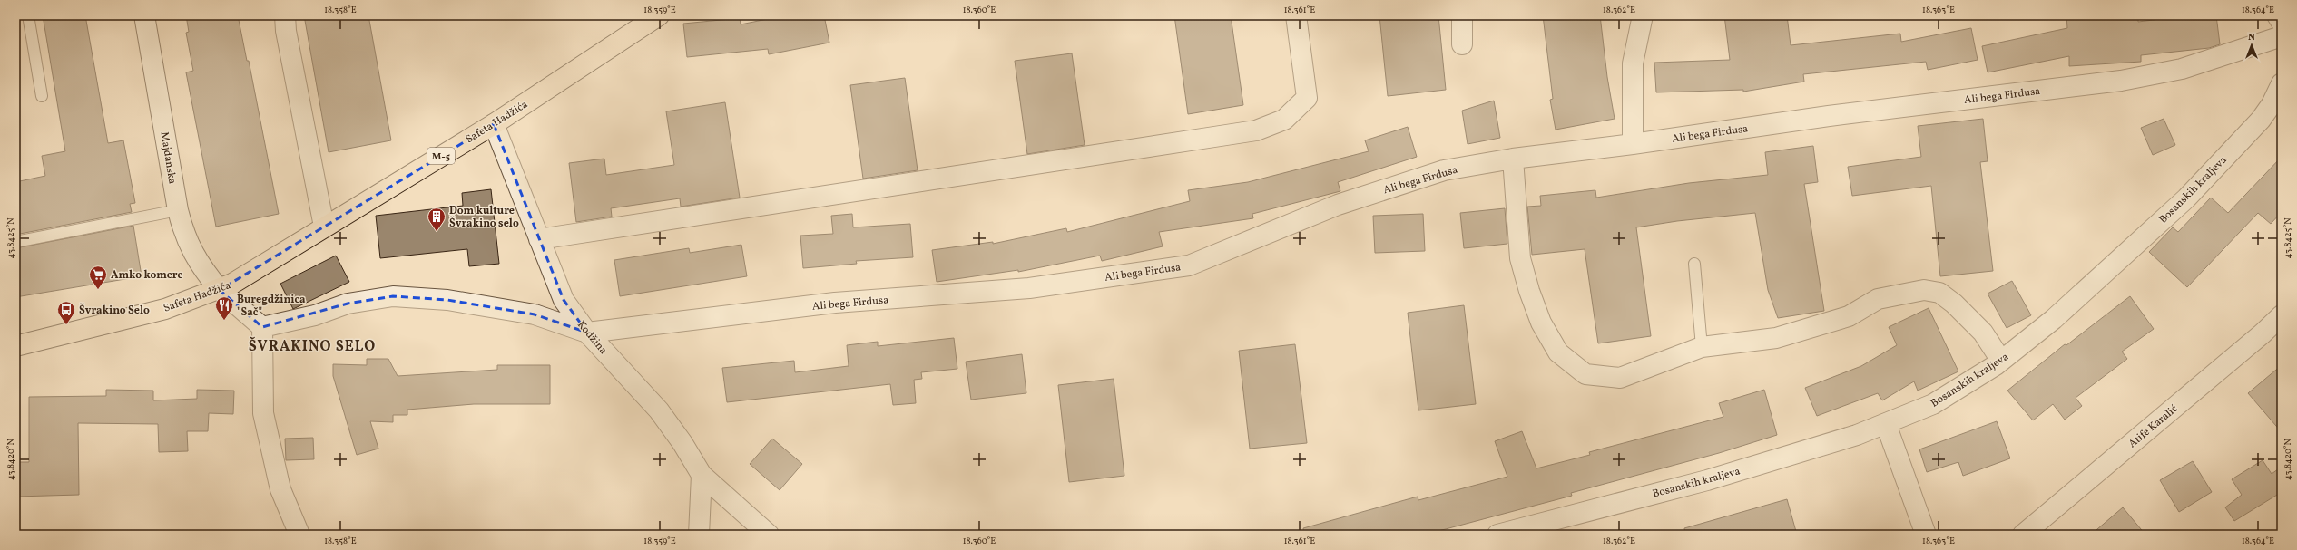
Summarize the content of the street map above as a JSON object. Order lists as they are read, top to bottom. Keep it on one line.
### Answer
{"streets":{"main road":["Safeta Hadžića","M-5"],"street":["Ali bega Firdusa","Majdanska","Bosanskih kraljeva","Kodžina","Atife Karalić"]},"crossings":[["Ali bega Firdusa","Kodžina"],["Safeta Hadžića","Majdanska"],["Safeta Hadžića","Kodžina"]],"districts":["ŠVRAKINO SELO"],"places":{"building":["Dom kulture Švrakino selo"],"supermarket":["Amko komerc"],"restaurant":["Buregdžinica \"Sač\""],"bus stop":["Švrakino Selo"]},"north":"top","coordinates":["18.358°E","18.359°E","18.360°E","18.361°E","18.362°E","18.363°E","18.364°E","43.8425°N","43.8420°N"]}
